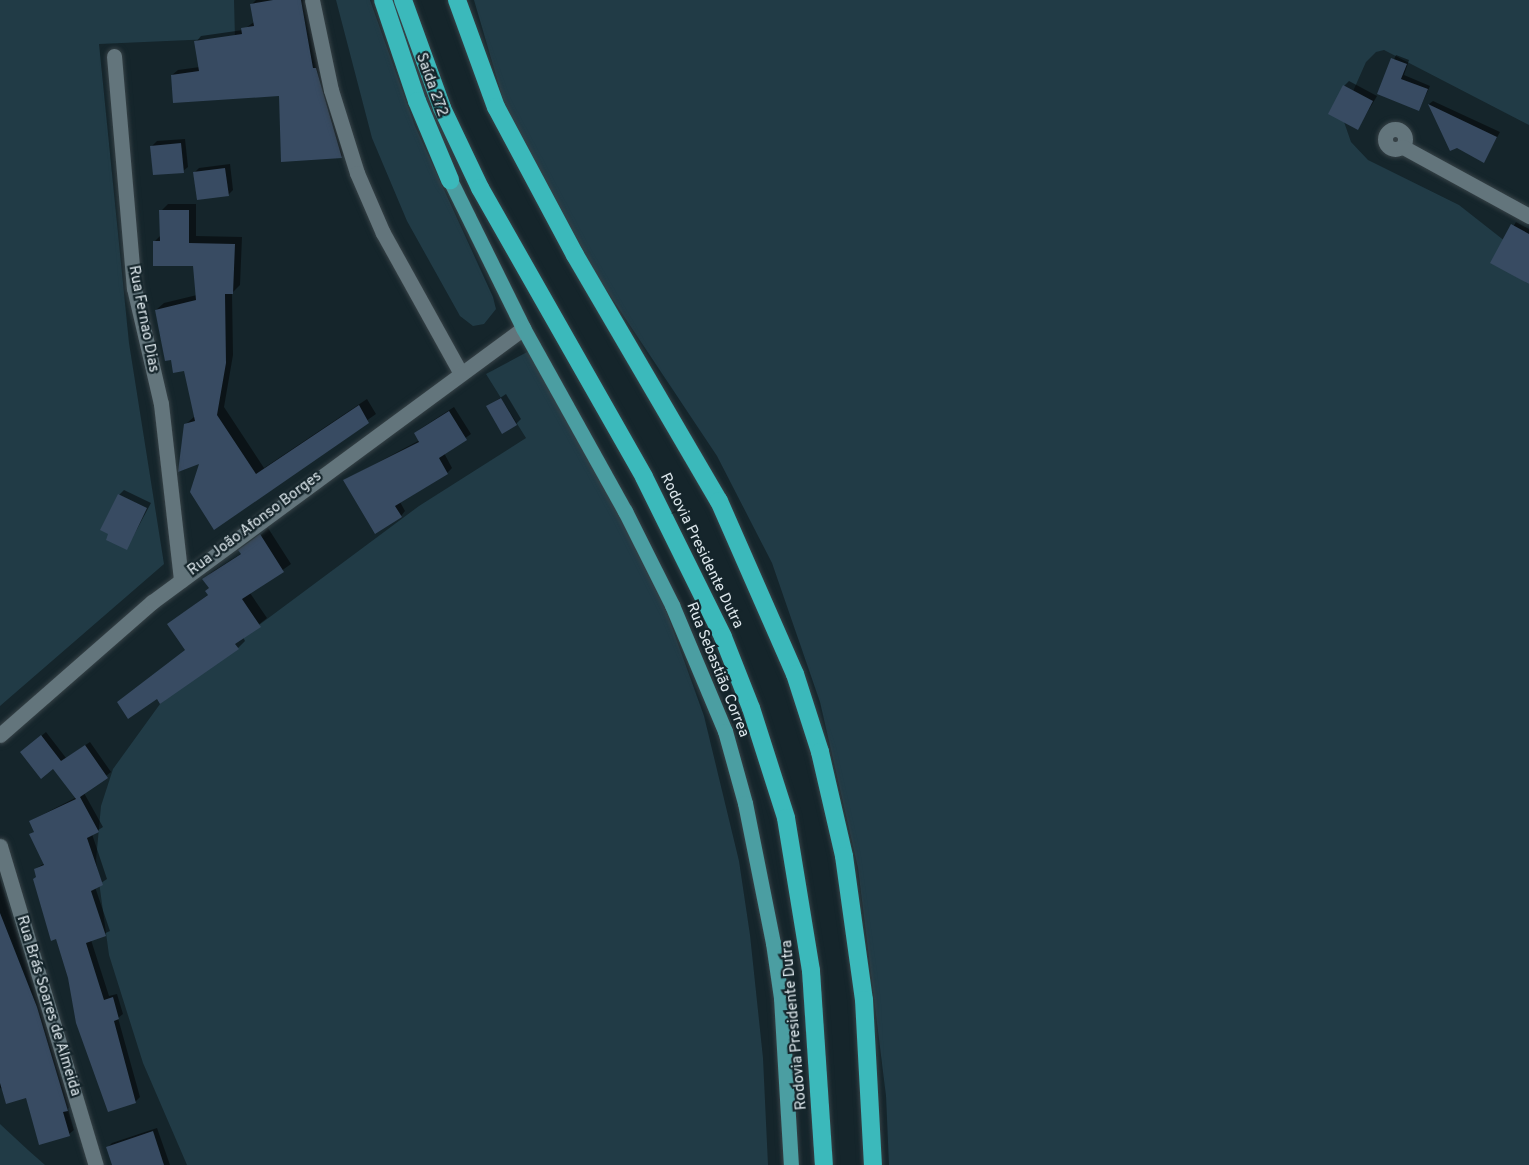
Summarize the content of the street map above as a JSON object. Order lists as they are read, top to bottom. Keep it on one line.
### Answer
{"streets":{"highway":["Saída 272","Rodovia Presidente Dutra"],"main road":["Rua Sebastião Correa"],"street":["Rua Fernao Dias","Rua João Afonso Borges","Rua Brás Soares de Almeida"]},"crossings":[["Saída 272","Rua Sebastião Correa"],["Rua Fernao Dias","Rua João Afonso Borges"],["Rua João Afonso Borges","Rua Sebastião Correa"]]}
